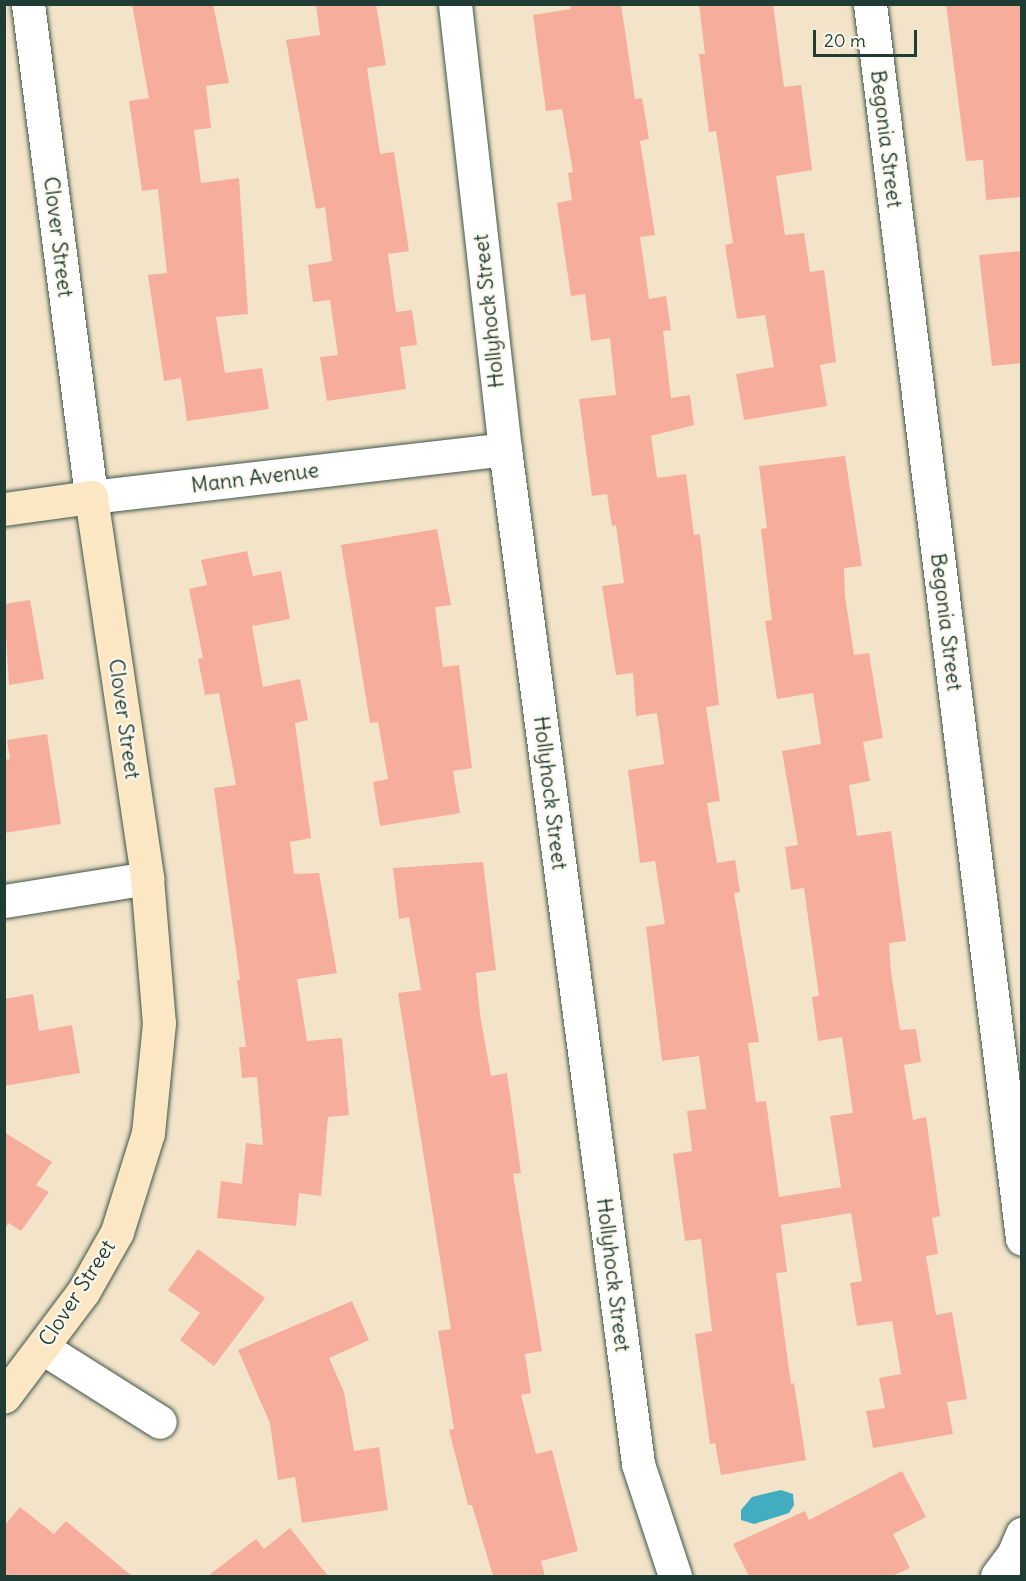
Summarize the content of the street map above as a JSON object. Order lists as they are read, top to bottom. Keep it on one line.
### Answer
{"streets":{"street":["Begonia Street","Clover Street","Hollyhock Street","Mann Avenue"]},"crossings":[["Clover Street","Mann Avenue"],["Hollyhock Street","Mann Avenue"]],"scale_bar":"20 m"}
